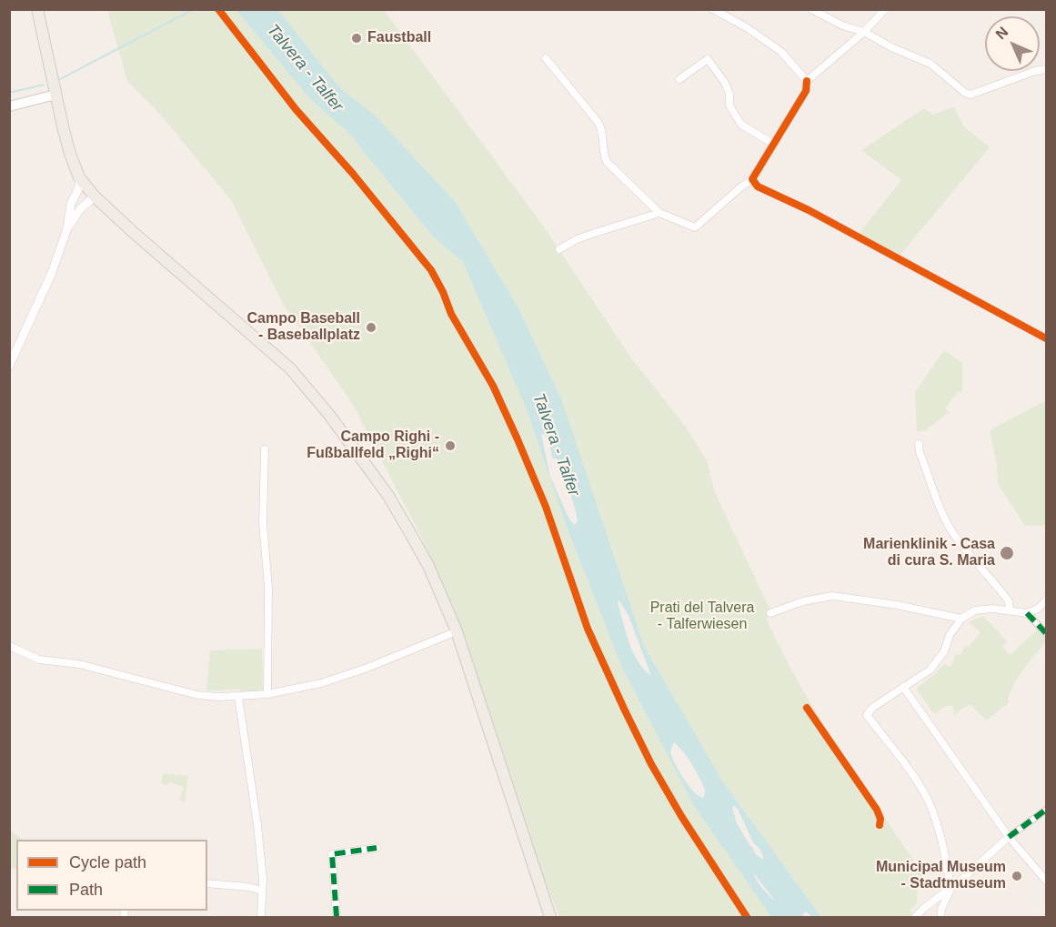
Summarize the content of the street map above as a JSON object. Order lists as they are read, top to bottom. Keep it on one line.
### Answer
{"water":["Talvera - Talfer"],"parks":["Prati del Talvera - Talferwiesen"],"places":["Faustball","Campo Baseball - Baseballplatz","Campo Righi - Fußballfeld „Righi“","Marienklinik - Casa di cura S. Maria","Municipal Museum - Stadtmuseum"],"legend":["Cycle path","Path"],"north":"top left"}
